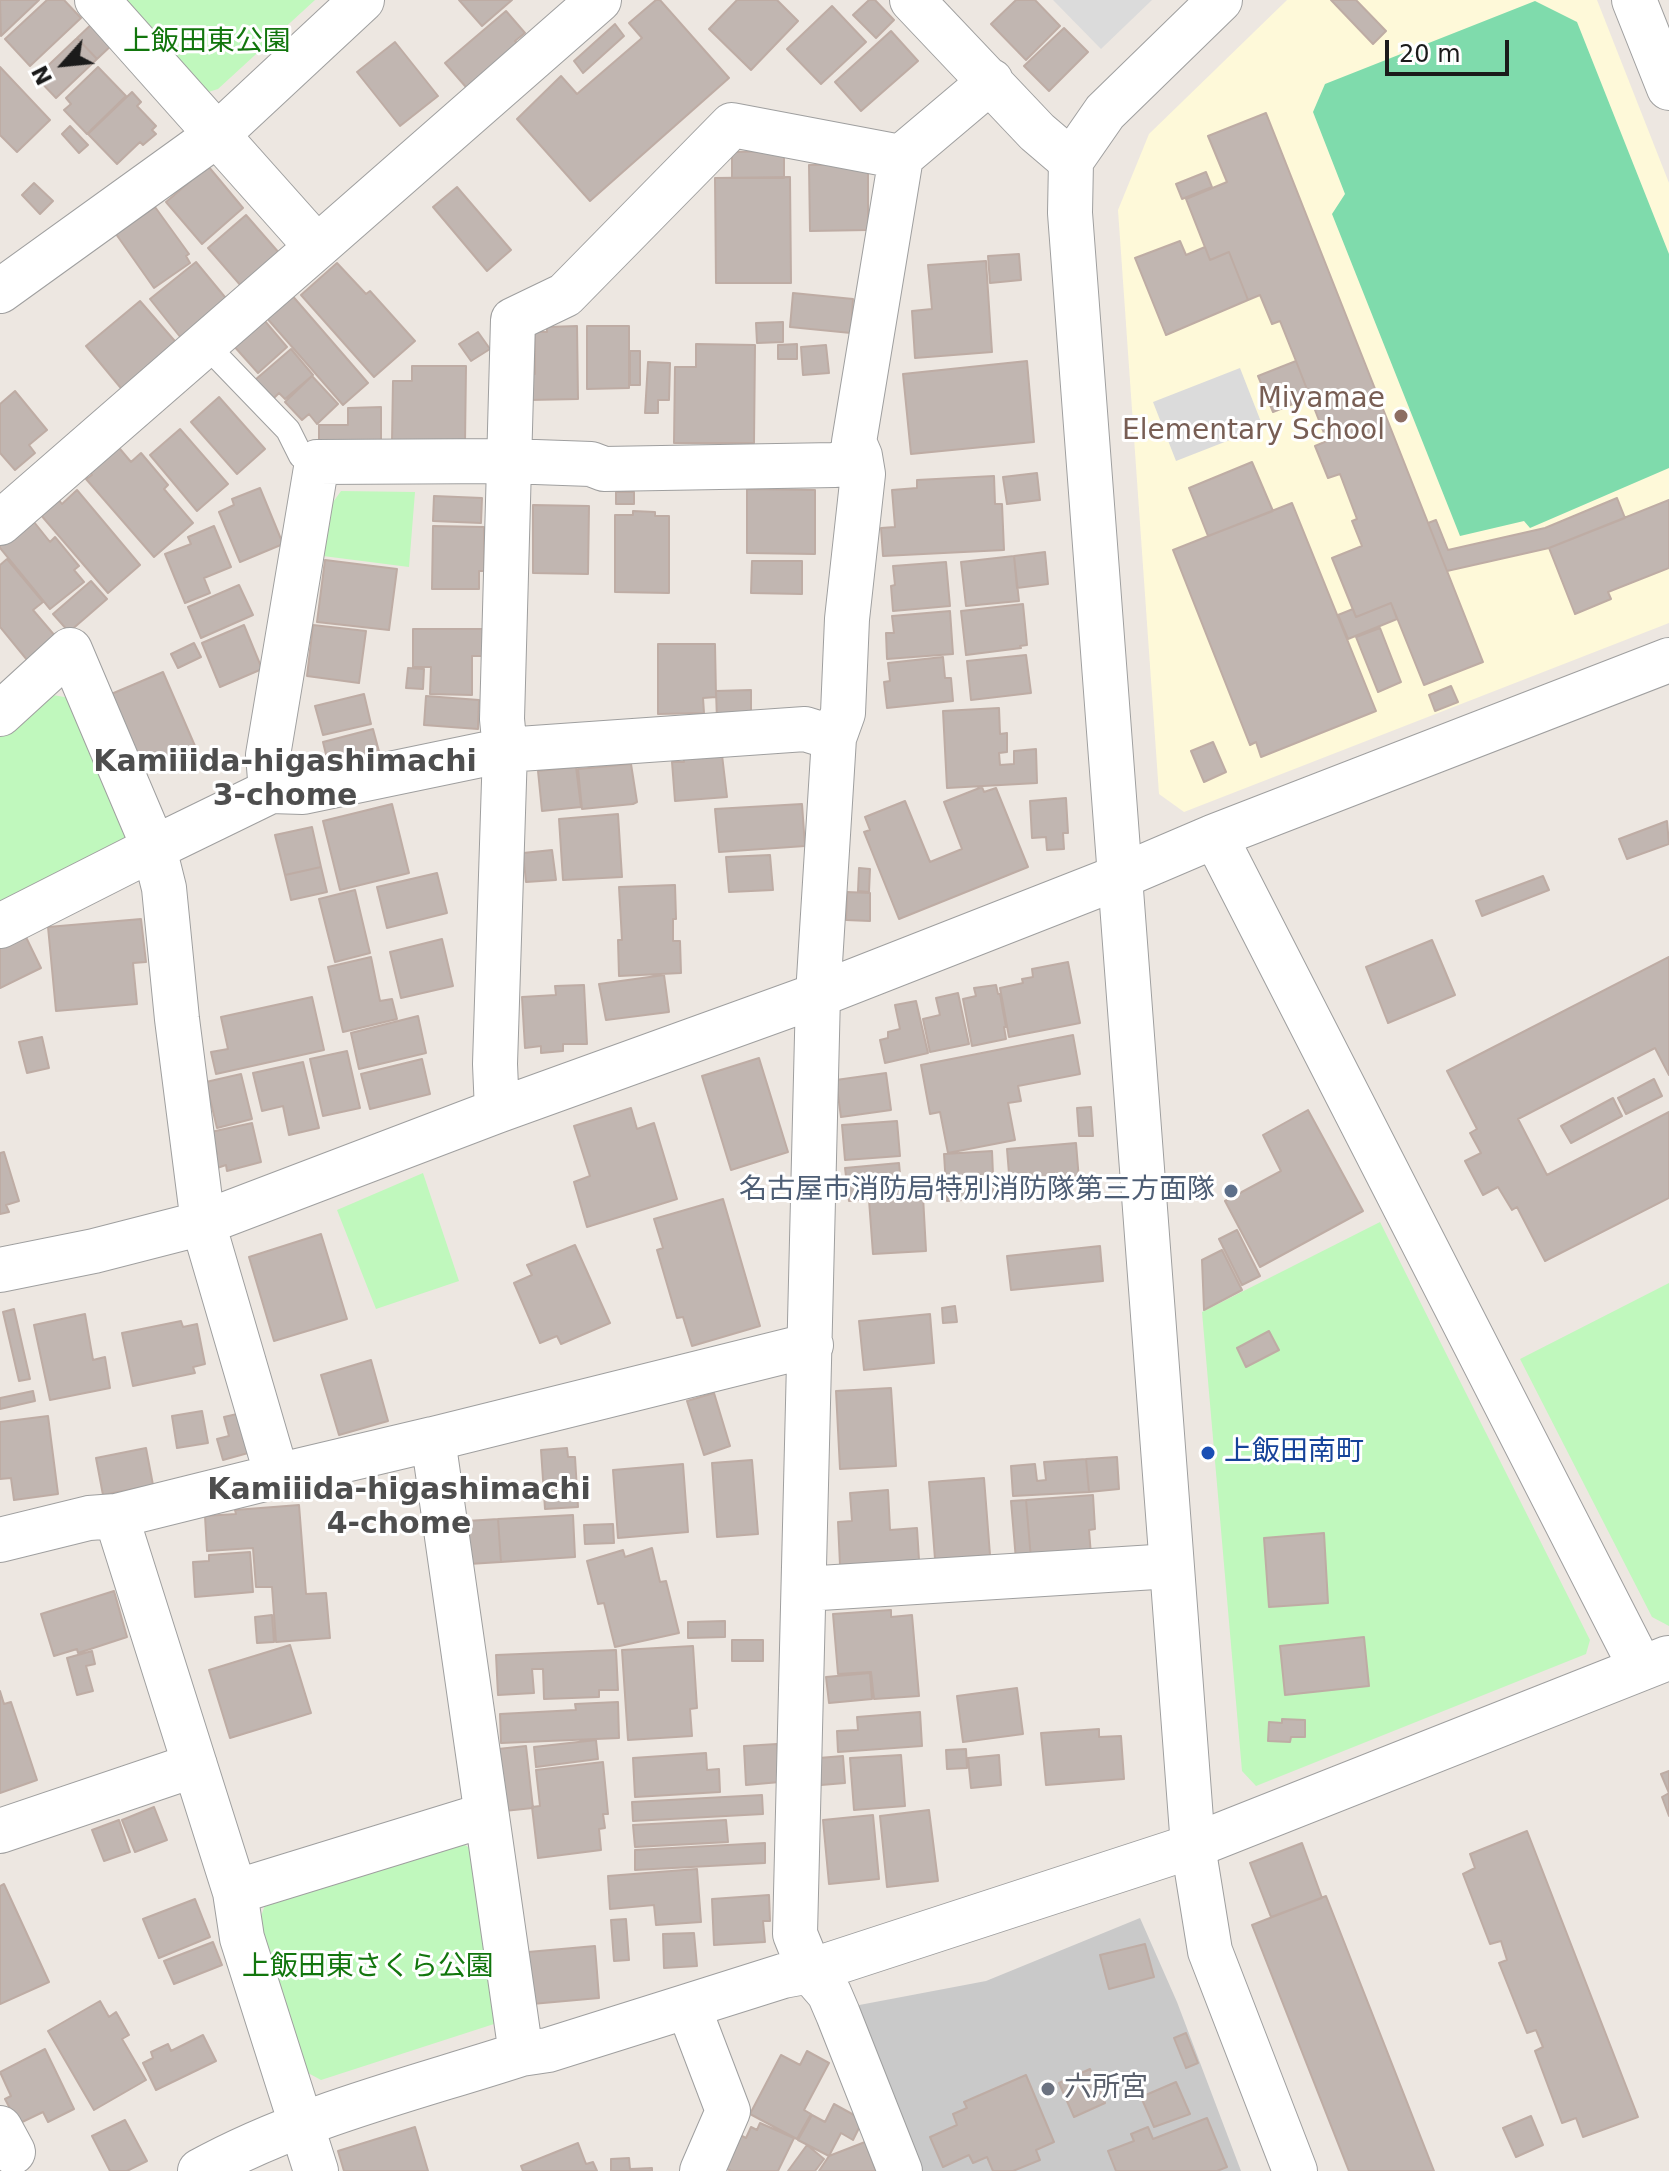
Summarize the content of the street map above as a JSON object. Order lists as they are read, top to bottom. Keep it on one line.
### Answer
{"districts":["Kamiiida-higashimachi 3-chome","Kamiiida-higashimachi 4-chome"],"parks":["上飯田東公園","上飯田東さくら公園"],"places":["Miyamae Elementary School","名古屋市消防局特別消防隊第三方面隊","上飯田南町","六所宮"],"scale_bar":"20 m","north":"bottom left"}
